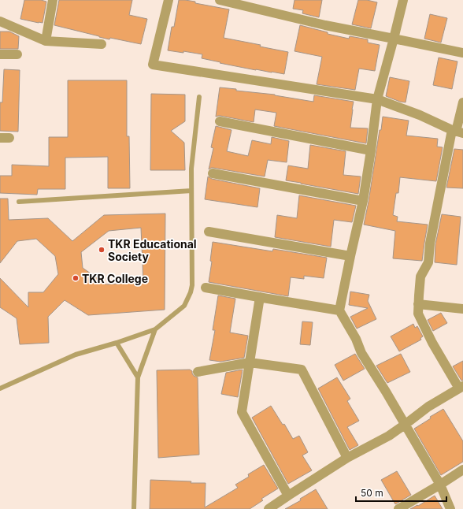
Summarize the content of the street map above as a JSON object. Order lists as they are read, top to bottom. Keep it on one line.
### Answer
{"places":["TKR Educational Society","TKR College"],"scale_bar":"50 m"}
